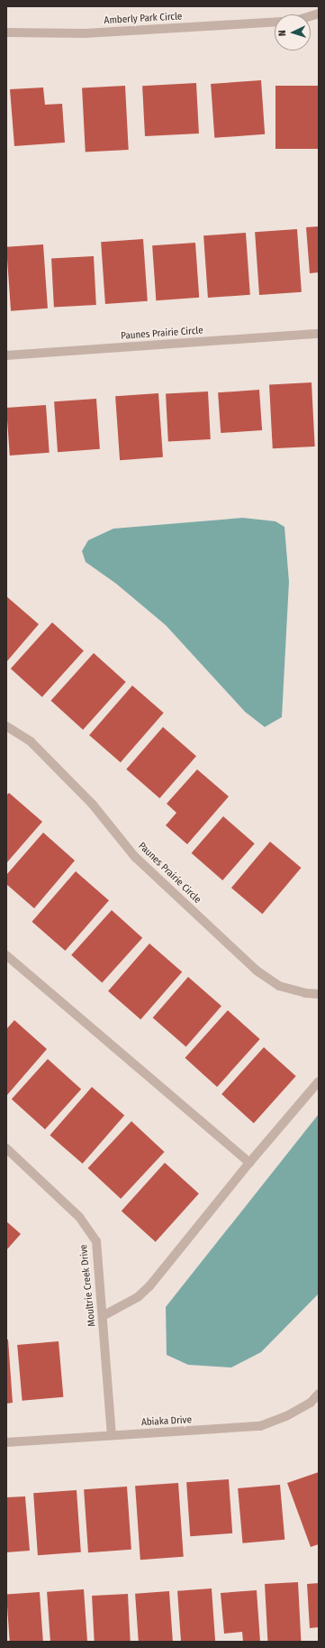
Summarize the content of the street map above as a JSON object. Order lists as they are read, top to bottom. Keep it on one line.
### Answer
{"streets":{"street":["Amberly Park Circle","Paunes Prairie Circle","Moultrie Creek Drive","Abiaka Drive"]},"crossings":[["Moultrie Creek Drive","Abiaka Drive"]],"north":"left"}
